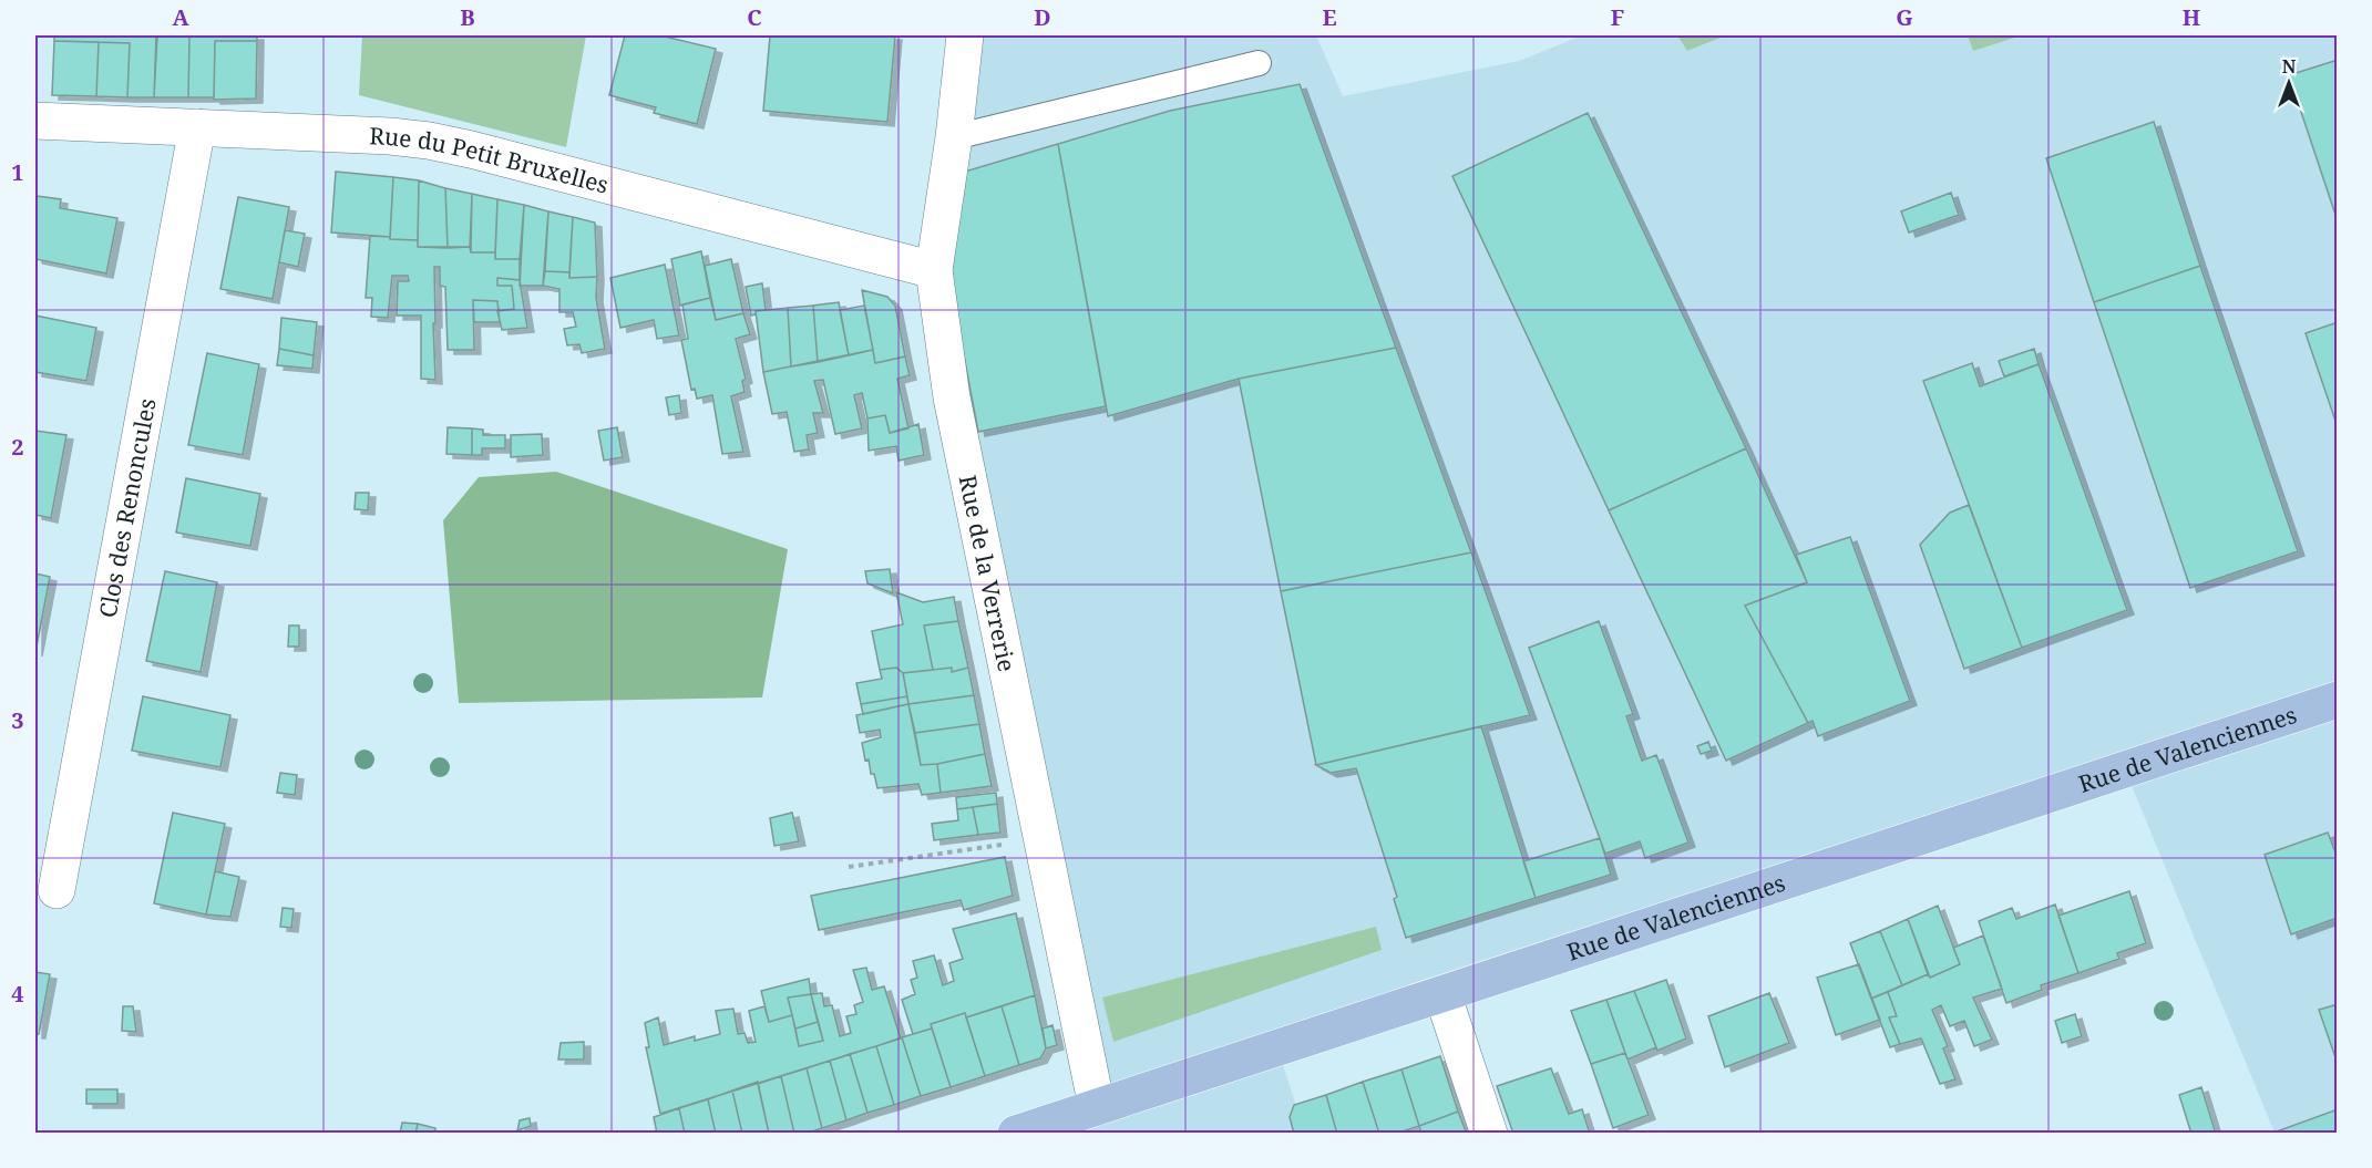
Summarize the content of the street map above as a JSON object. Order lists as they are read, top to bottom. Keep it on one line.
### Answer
{"streets":{"main road":["Rue de Valenciennes"],"street":["Rue du Petit Bruxelles","Clos des Renoncules","Rue de la Verrerie"]},"crossings":[["Rue du Petit Bruxelles","Clos des Renoncules"],["Rue du Petit Bruxelles","Rue de la Verrerie"],["Rue de la Verrerie","Rue de Valenciennes"]],"north":"top","grid":{"columns":["A","B","C","D","E","F","G","H"],"rows":["1","2","3","4"]}}
